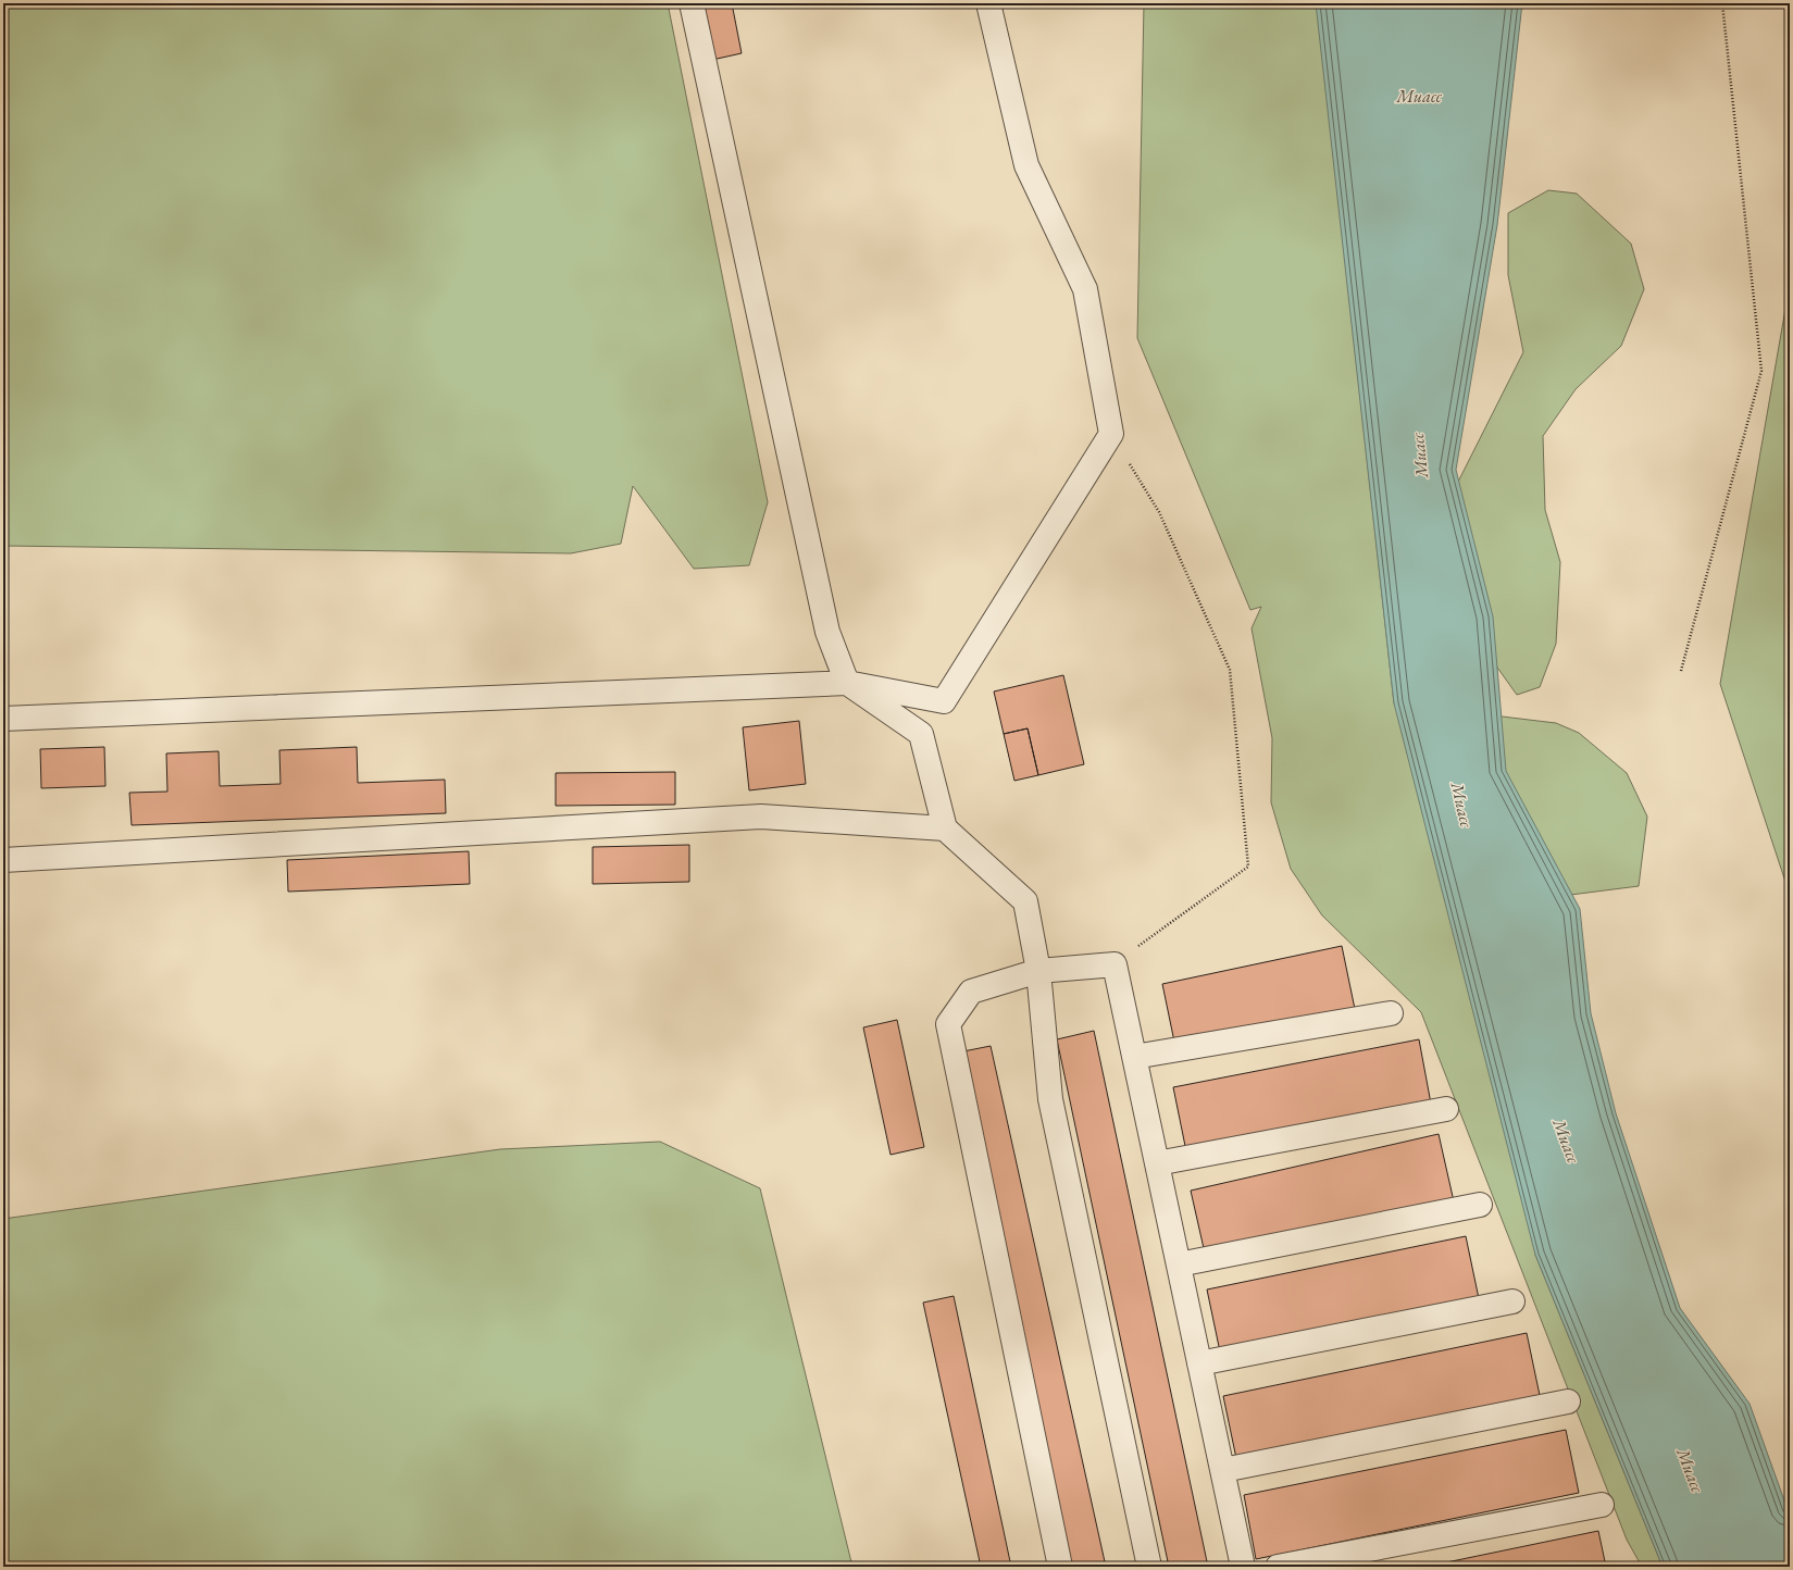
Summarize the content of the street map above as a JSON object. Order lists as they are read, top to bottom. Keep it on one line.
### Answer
{"water":["Миасс"]}
